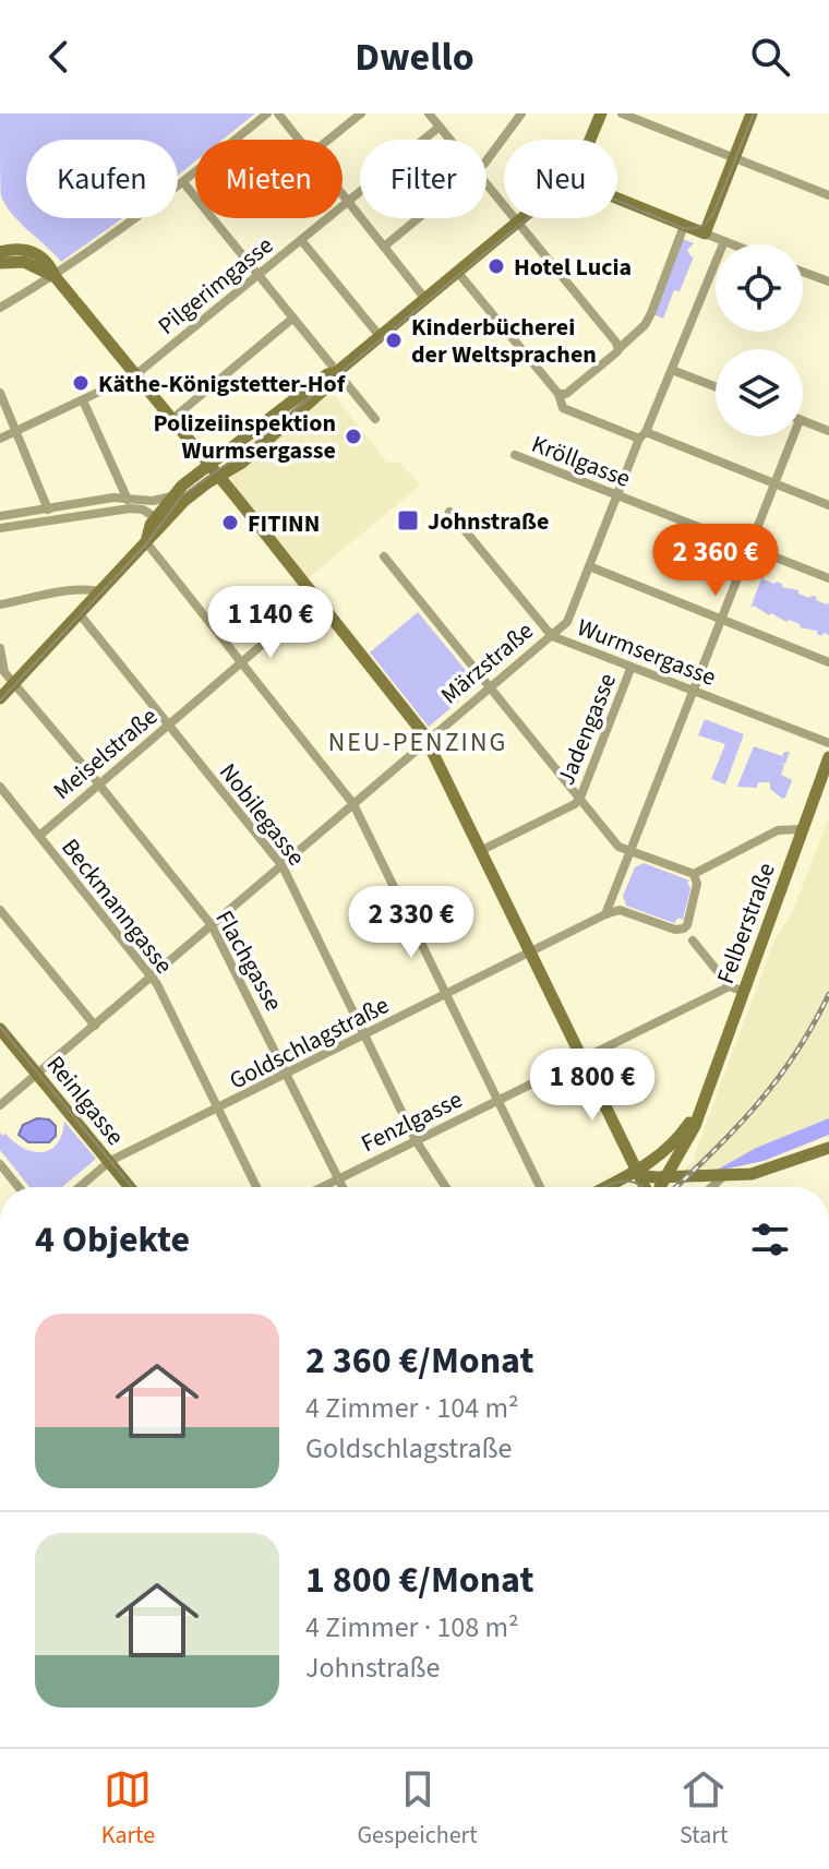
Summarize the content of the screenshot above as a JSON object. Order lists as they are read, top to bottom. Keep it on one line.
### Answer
{"streets":{"main road":["Felberstraße","Reinlgasse"],"street":["Pilgerimgasse","Kröllgasse","Wurmsergasse","Märzstraße","Jadengasse","Meiselstraße","Nobilegasse","Beckmanngasse","Flachgasse","Goldschlagstraße","Fenzlgasse"]},"crossings":[["Kröllgasse","Märzstraße"],["Wurmsergasse","Märzstraße"],["Wurmsergasse","Jadengasse"],["Märzstraße","Nobilegasse"],["Märzstraße","Beckmanngasse"],["Märzstraße","Flachgasse"],["Märzstraße","Reinlgasse"],["Meiselstraße","Nobilegasse"],["Meiselstraße","Beckmanngasse"],["Meiselstraße","Flachgasse"],["Nobilegasse","Goldschlagstraße"],["Nobilegasse","Fenzlgasse"],["Beckmanngasse","Goldschlagstraße"],["Flachgasse","Goldschlagstraße"],["Flachgasse","Fenzlgasse"],["Goldschlagstraße","Reinlgasse"]],"districts":["NEU-PENZING"],"places":{"other":["Hotel Lucia","Kinderbücherei der Weltsprachen","Käthe-Königstetter-Hof","Polizeiinspektion Wurmsergasse","FITINN"],"transit":["Johnstraße"]},"page":{"header":"Dwello","chip":["Kaufen","Mieten","Filter","Neu"],"price":["2 360 €","1 140 €","2 330 €","1 800 €"],"heading":"4 Objekte","list":[{"name":"2 360 €/Monat","note":"4 Zimmer · 104 m² · Goldschlagstraße"},{"name":"1 800 €/Monat","note":"4 Zimmer · 108 m² · Johnstraße"}],"tabs":["Karte","Gespeichert","Start"]}}
